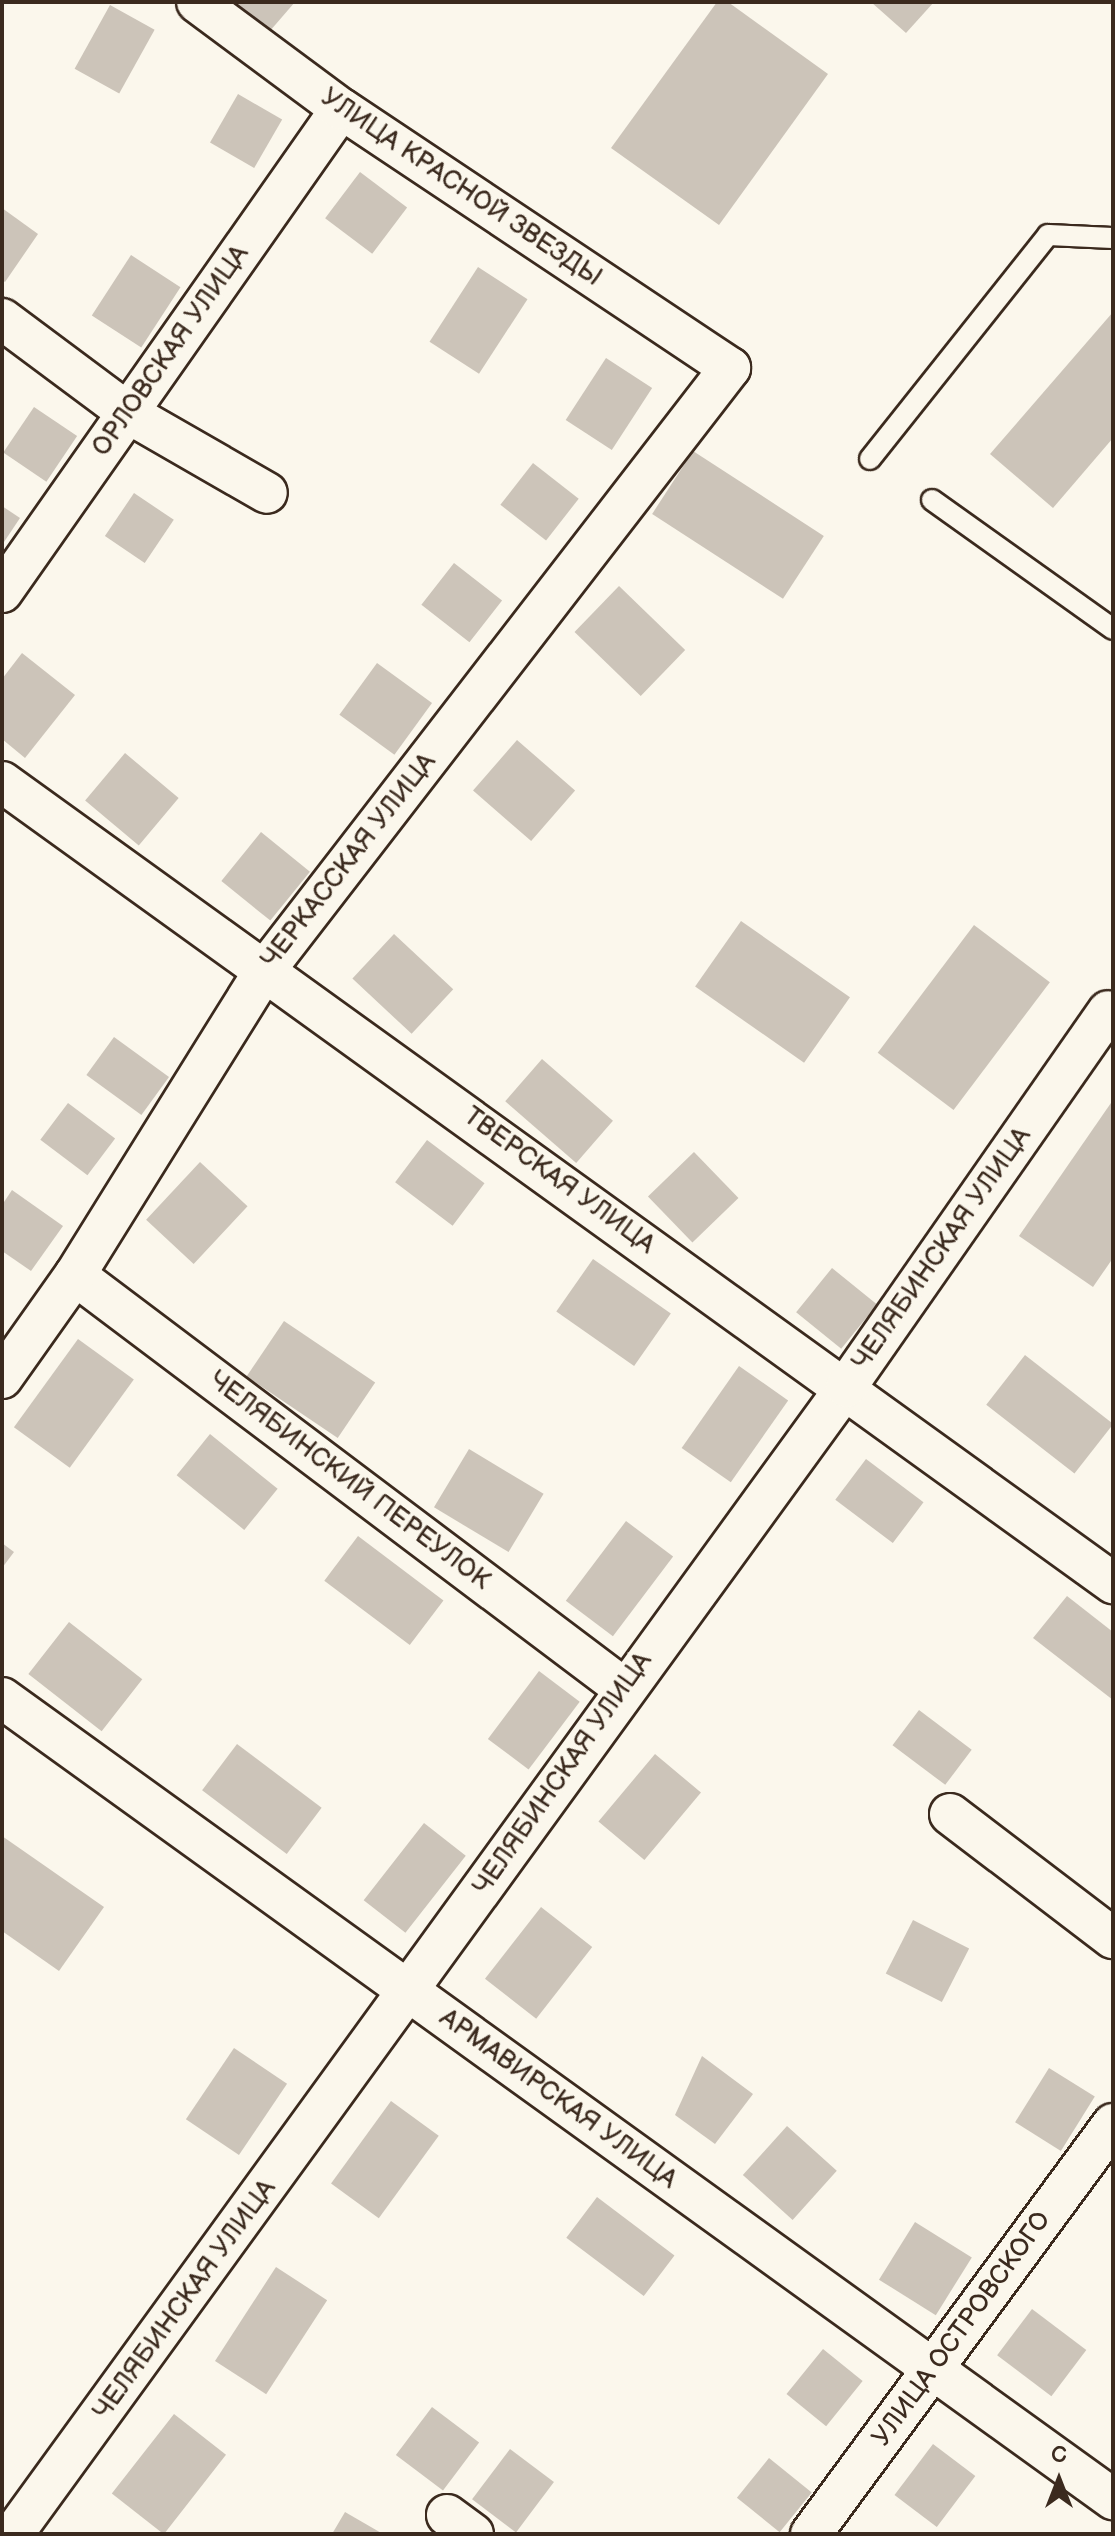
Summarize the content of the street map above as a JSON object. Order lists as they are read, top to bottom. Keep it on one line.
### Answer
{"streets":{"street":["УЛИЦА КРАСНОЙ ЗВЕЗДЫ","ОРЛОВСКАЯ УЛИЦА","ЧЕРКАССКАЯ УЛИЦА","ТВЕРСКАЯ УЛИЦА","ЧЕЛЯБИНСКАЯ УЛИЦА","ЧЕЛЯБИНСКИЙ ПЕРЕУЛОК","АРМАВИРСКАЯ УЛИЦА","УЛИЦА ОСТРОВСКОГО"]},"crossings":[["УЛИЦА КРАСНОЙ ЗВЕЗДЫ","ОРЛОВСКАЯ УЛИЦА"],["УЛИЦА КРАСНОЙ ЗВЕЗДЫ","ЧЕРКАССКАЯ УЛИЦА"],["ЧЕРКАССКАЯ УЛИЦА","ТВЕРСКАЯ УЛИЦА"],["ЧЕРКАССКАЯ УЛИЦА","ЧЕЛЯБИНСКИЙ ПЕРЕУЛОК"],["ТВЕРСКАЯ УЛИЦА","ЧЕЛЯБИНСКАЯ УЛИЦА"],["ЧЕЛЯБИНСКАЯ УЛИЦА","ЧЕЛЯБИНСКИЙ ПЕРЕУЛОК"],["ЧЕЛЯБИНСКАЯ УЛИЦА","АРМАВИРСКАЯ УЛИЦА"],["АРМАВИРСКАЯ УЛИЦА","УЛИЦА ОСТРОВСКОГО"]],"north":"top"}
